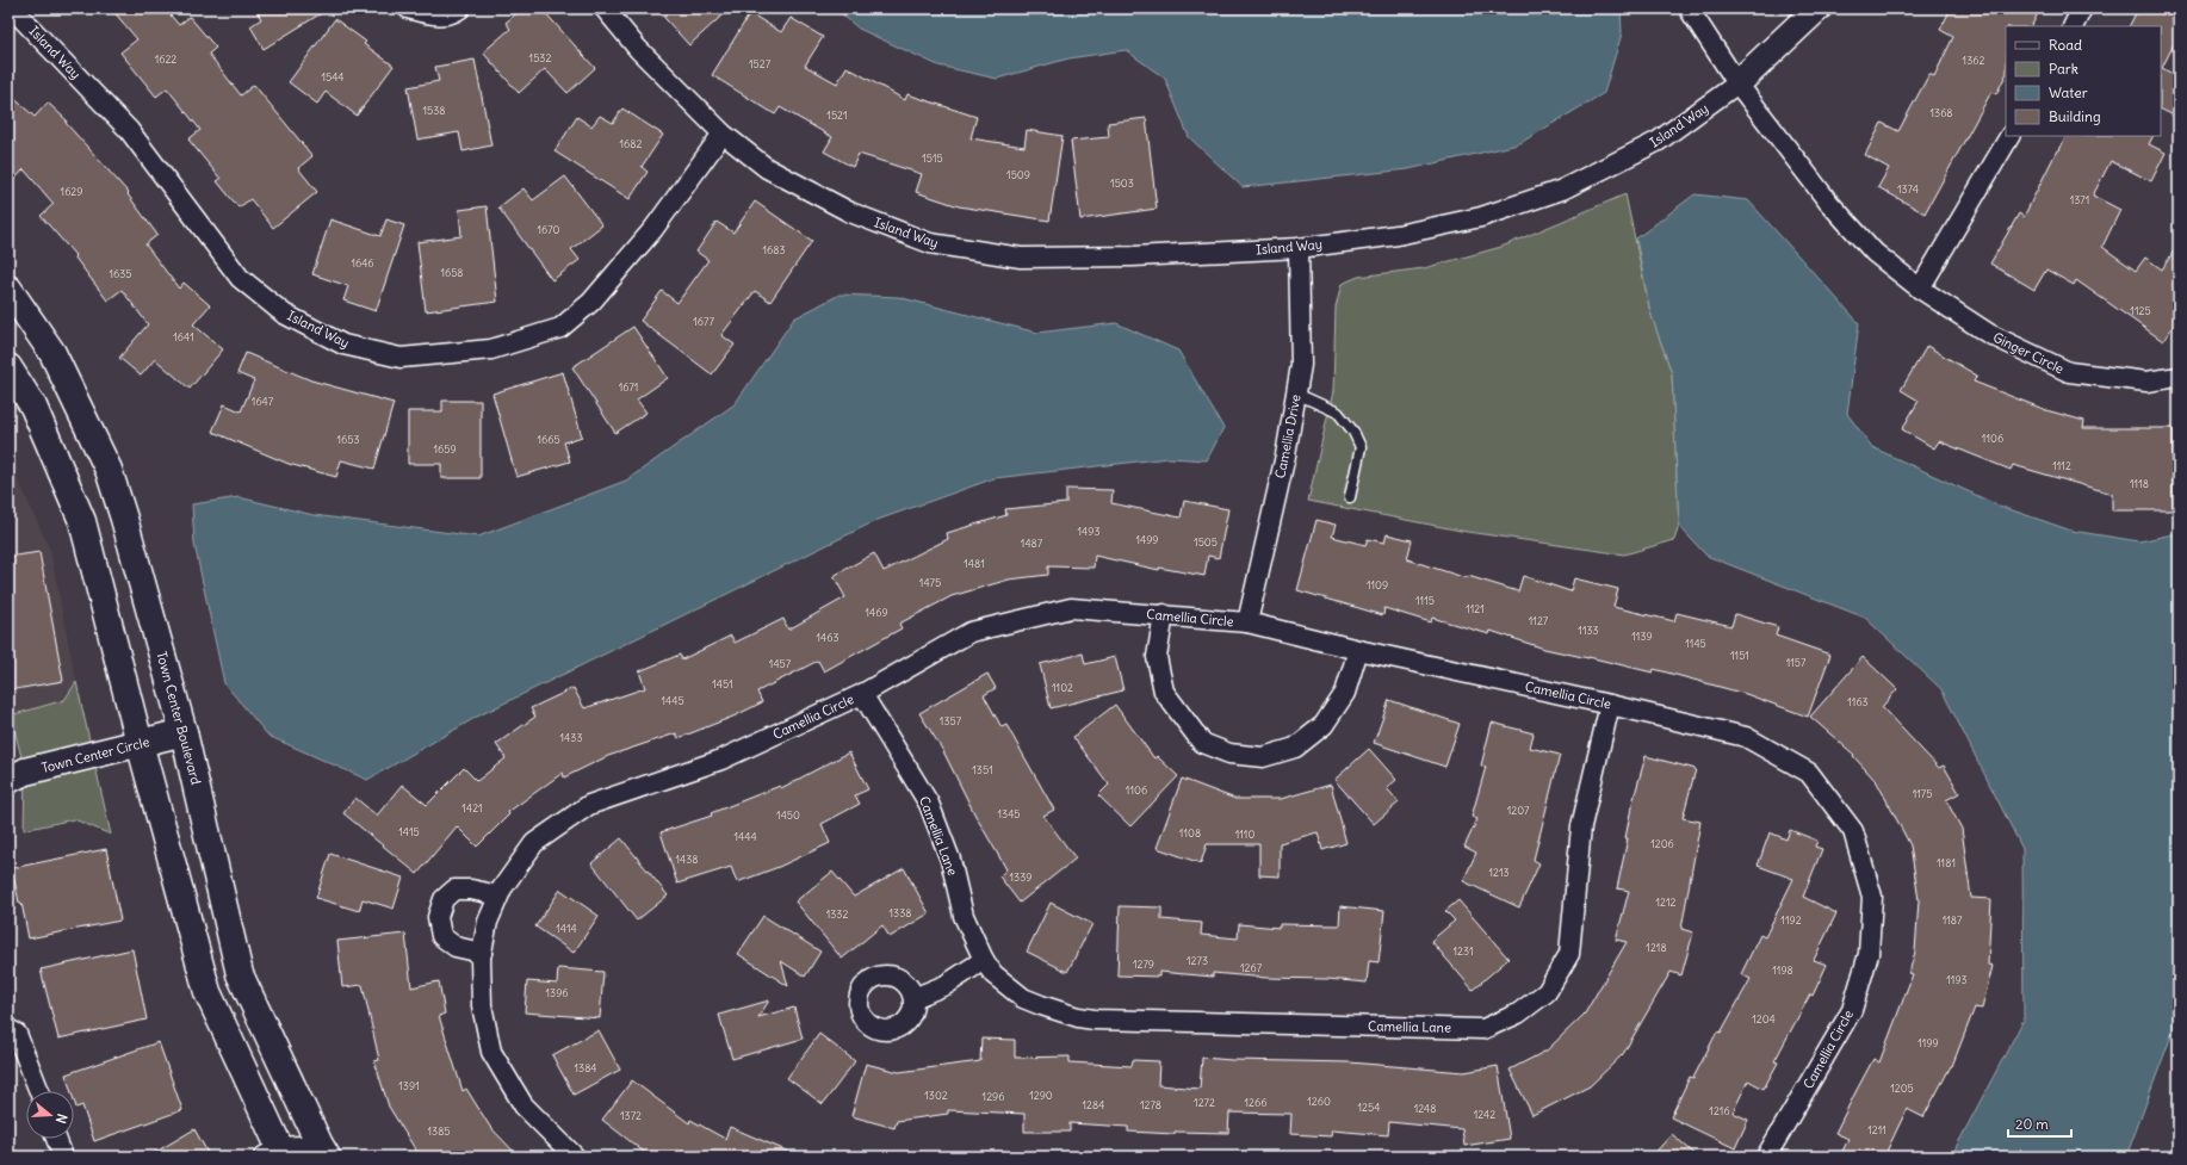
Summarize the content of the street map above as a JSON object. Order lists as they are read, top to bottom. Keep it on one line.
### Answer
{"streets":{"street":["Island Way","Ginger Circle","Camellia Drive","Camellia Circle","Town Center Boulevard","Town Center Circle","Camellia Lane"]},"crossings":[["Island Way","Ginger Circle"],["Island Way","Camellia Drive"],["Camellia Drive","Camellia Circle"],["Camellia Circle","Camellia Lane"],["Town Center Boulevard","Town Center Circle"]],"house_numbers":["1532","1622","1362","1527","1544","1538","1368","1521","1682","1515","1509","1503","1374","1629","1371","1670","1683","1646","1658","1635","1125","1677","1641","1671","1647","1106","1653","1665","1659","1112","1118","1493","1499","1505","1487","1481","1475","1109","1115","1121","1469","1127","1133","1139","1463","1145","1151","1157","1457","1451","1102","1445","1163","1357","1433","1351","1106","1175","1421","1207","1345","1450","1415","1108","1110","1444","1206","1438","1181","1213","1339","1212","1338","1332","1192","1187","1414","1218","1231","1273","1279","1267","1198","1193","1396","1204","1199","1384","1391","1205","1302","1290","1296","1260","1272","1266","1284","1278","1254","1248","1216","1242","1372","1211","1385"],"legend":["Road","Park","Water","Building"],"scale_bar":"20 m","north":"right"}
